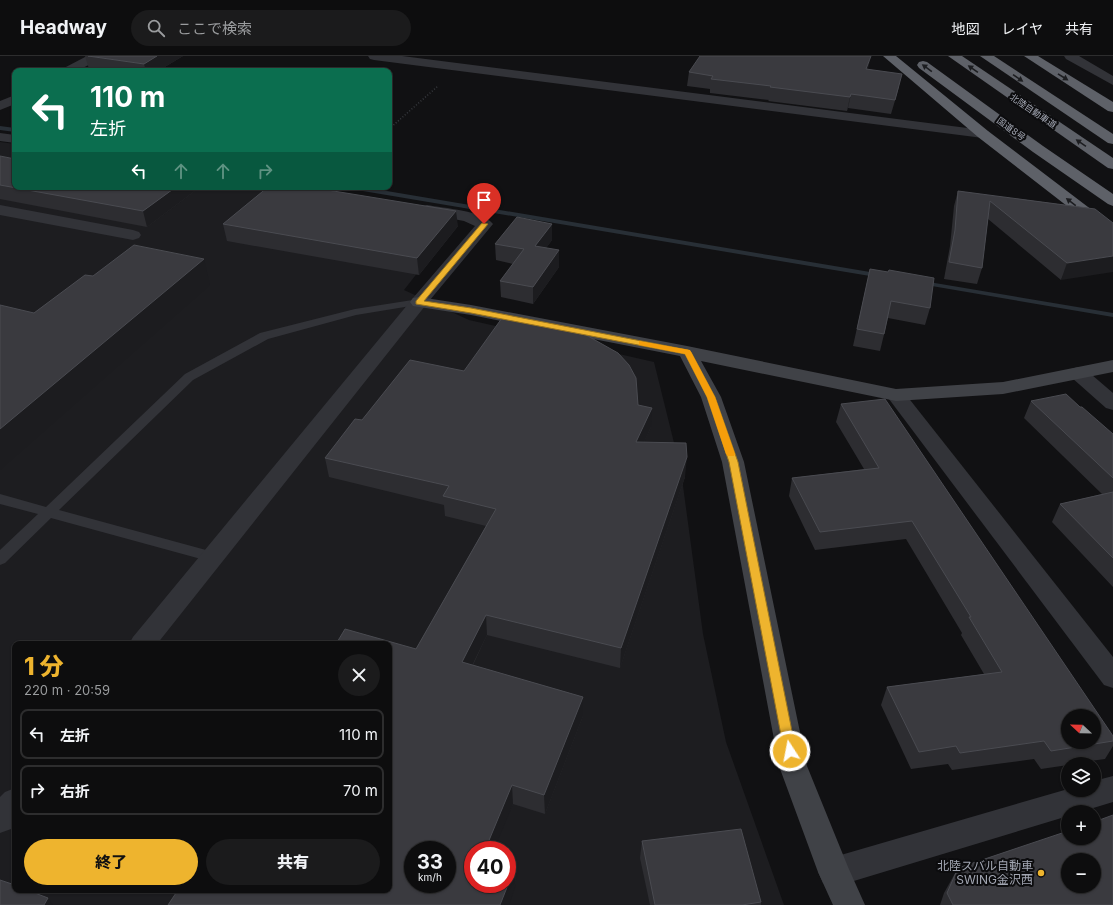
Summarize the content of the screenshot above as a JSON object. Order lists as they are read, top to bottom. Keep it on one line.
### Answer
{"streets":{"highway":["北陸自動車道","国道8号"]},"places":["北陸スバル自動車 SWING金沢西"],"north":"left","page":{"header":"Headway","search":"ここで検索","nav":["地図","レイヤ","共有"],"turn":["110 m","左折"],"heading":["1 分","220 m · 20:59"],"map_buttons":["+","−"],"list":[{"name":"左折","value":"110 m"},{"name":"右折","value":"70 m"}],"buttons":["終了","共有"],"speed":"33 km/h","limit":"40"}}
